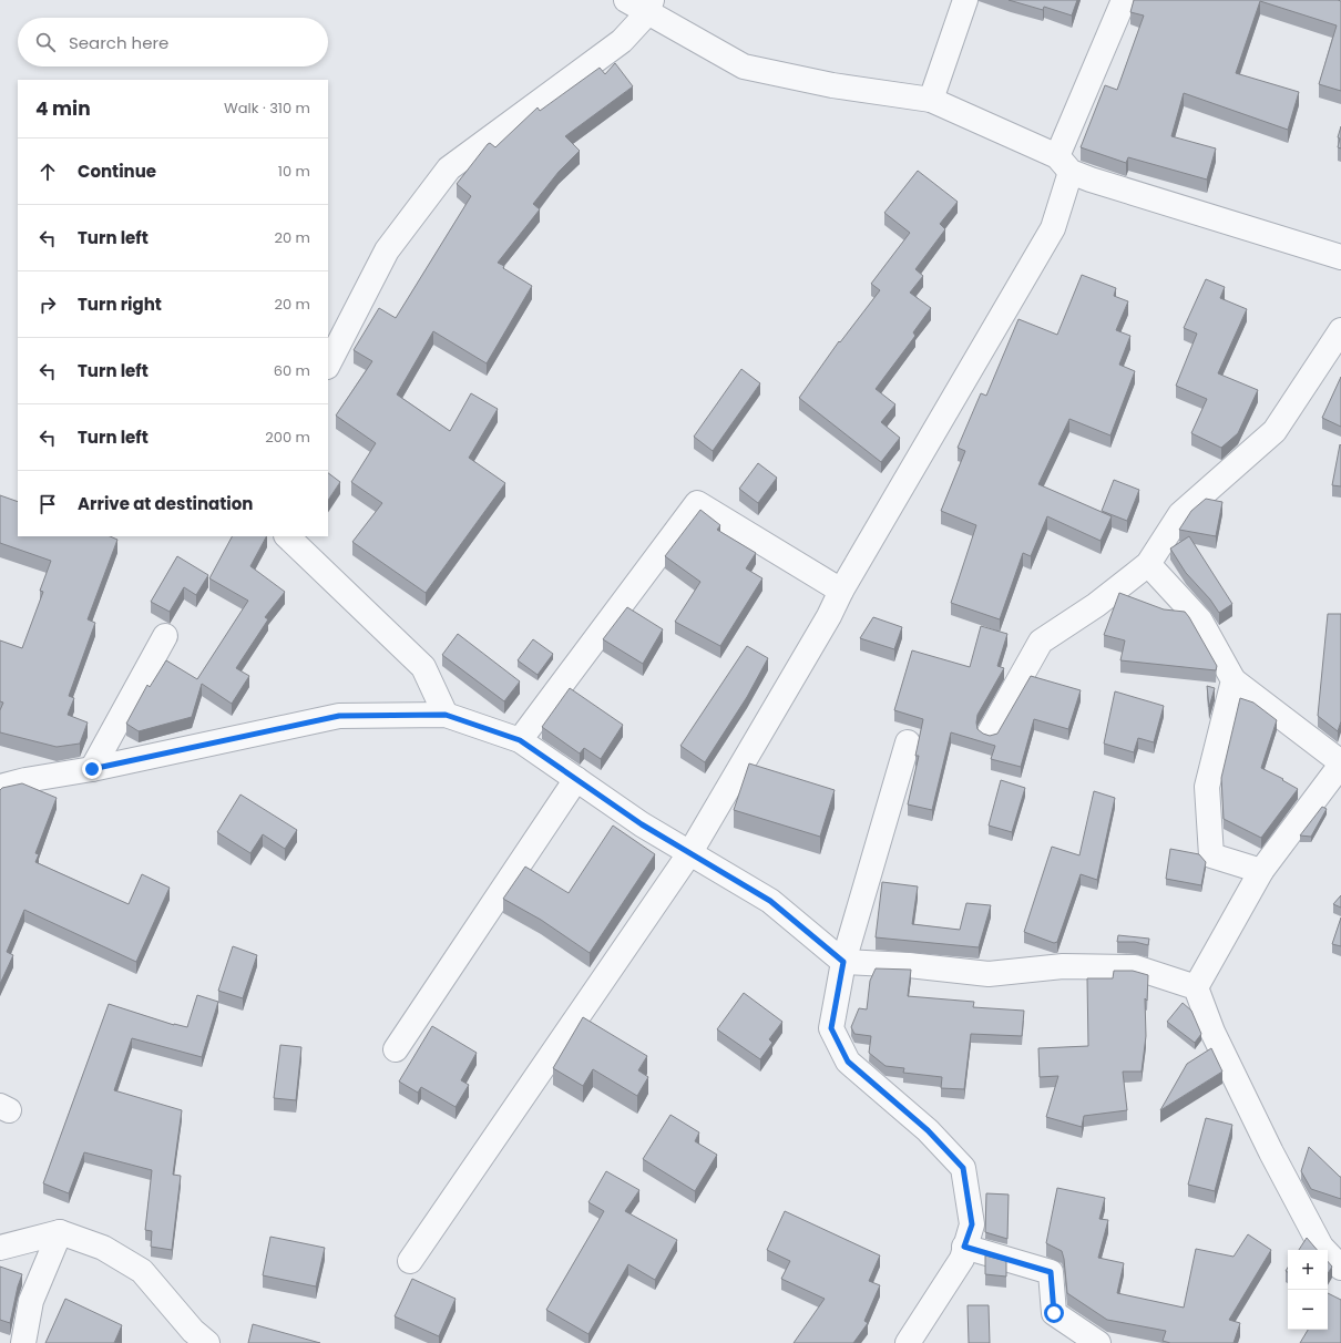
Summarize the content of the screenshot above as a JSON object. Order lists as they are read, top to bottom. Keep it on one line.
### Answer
{"page":{"search":"Search here","heading":["4 min","Walk · 310 m"],"list":[["Continue","10 m"],["Turn left","20 m"],["Turn right","20 m"],["Turn left","60 m"],["Turn left","200 m"],"Arrive at destination"],"map_buttons":["+","−"]}}
